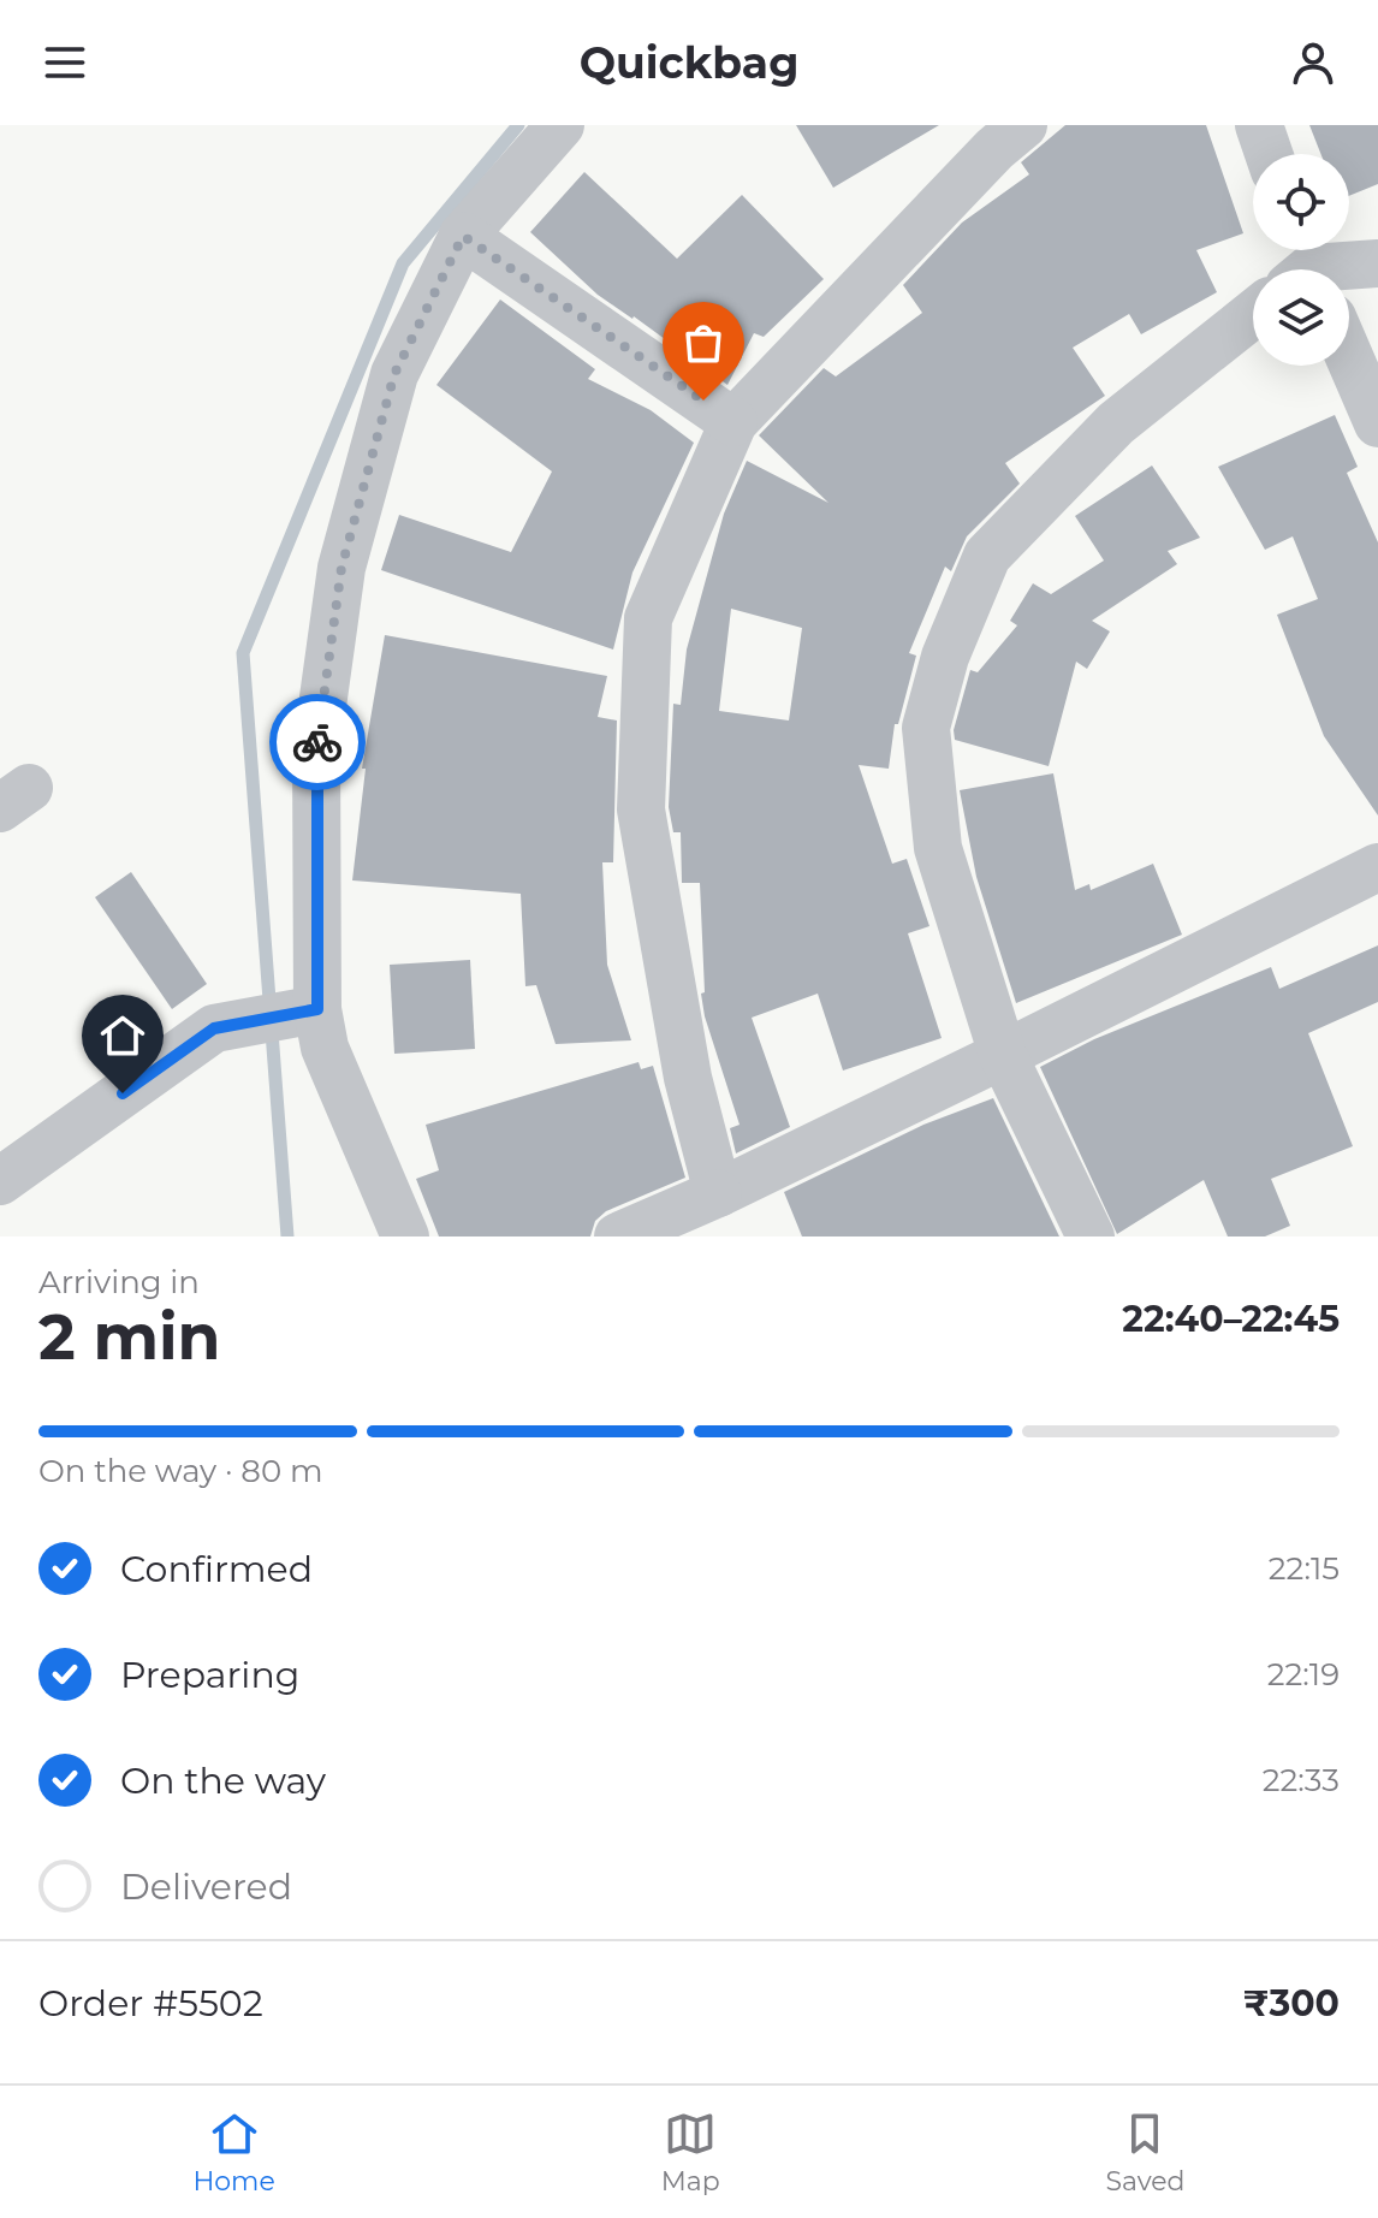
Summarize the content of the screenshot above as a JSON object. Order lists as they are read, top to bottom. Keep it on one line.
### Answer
{"page":{"header":"Quickbag","heading":["2 min","Arriving in","22:40–22:45"],"panel":["Order #5502","₹300"],"bar":"On the way · 80 m","list":[["Confirmed","22:15"],["Preparing","22:19"],["On the way","22:33"],"Delivered"],"tabs":["Home","Map","Saved"]}}
